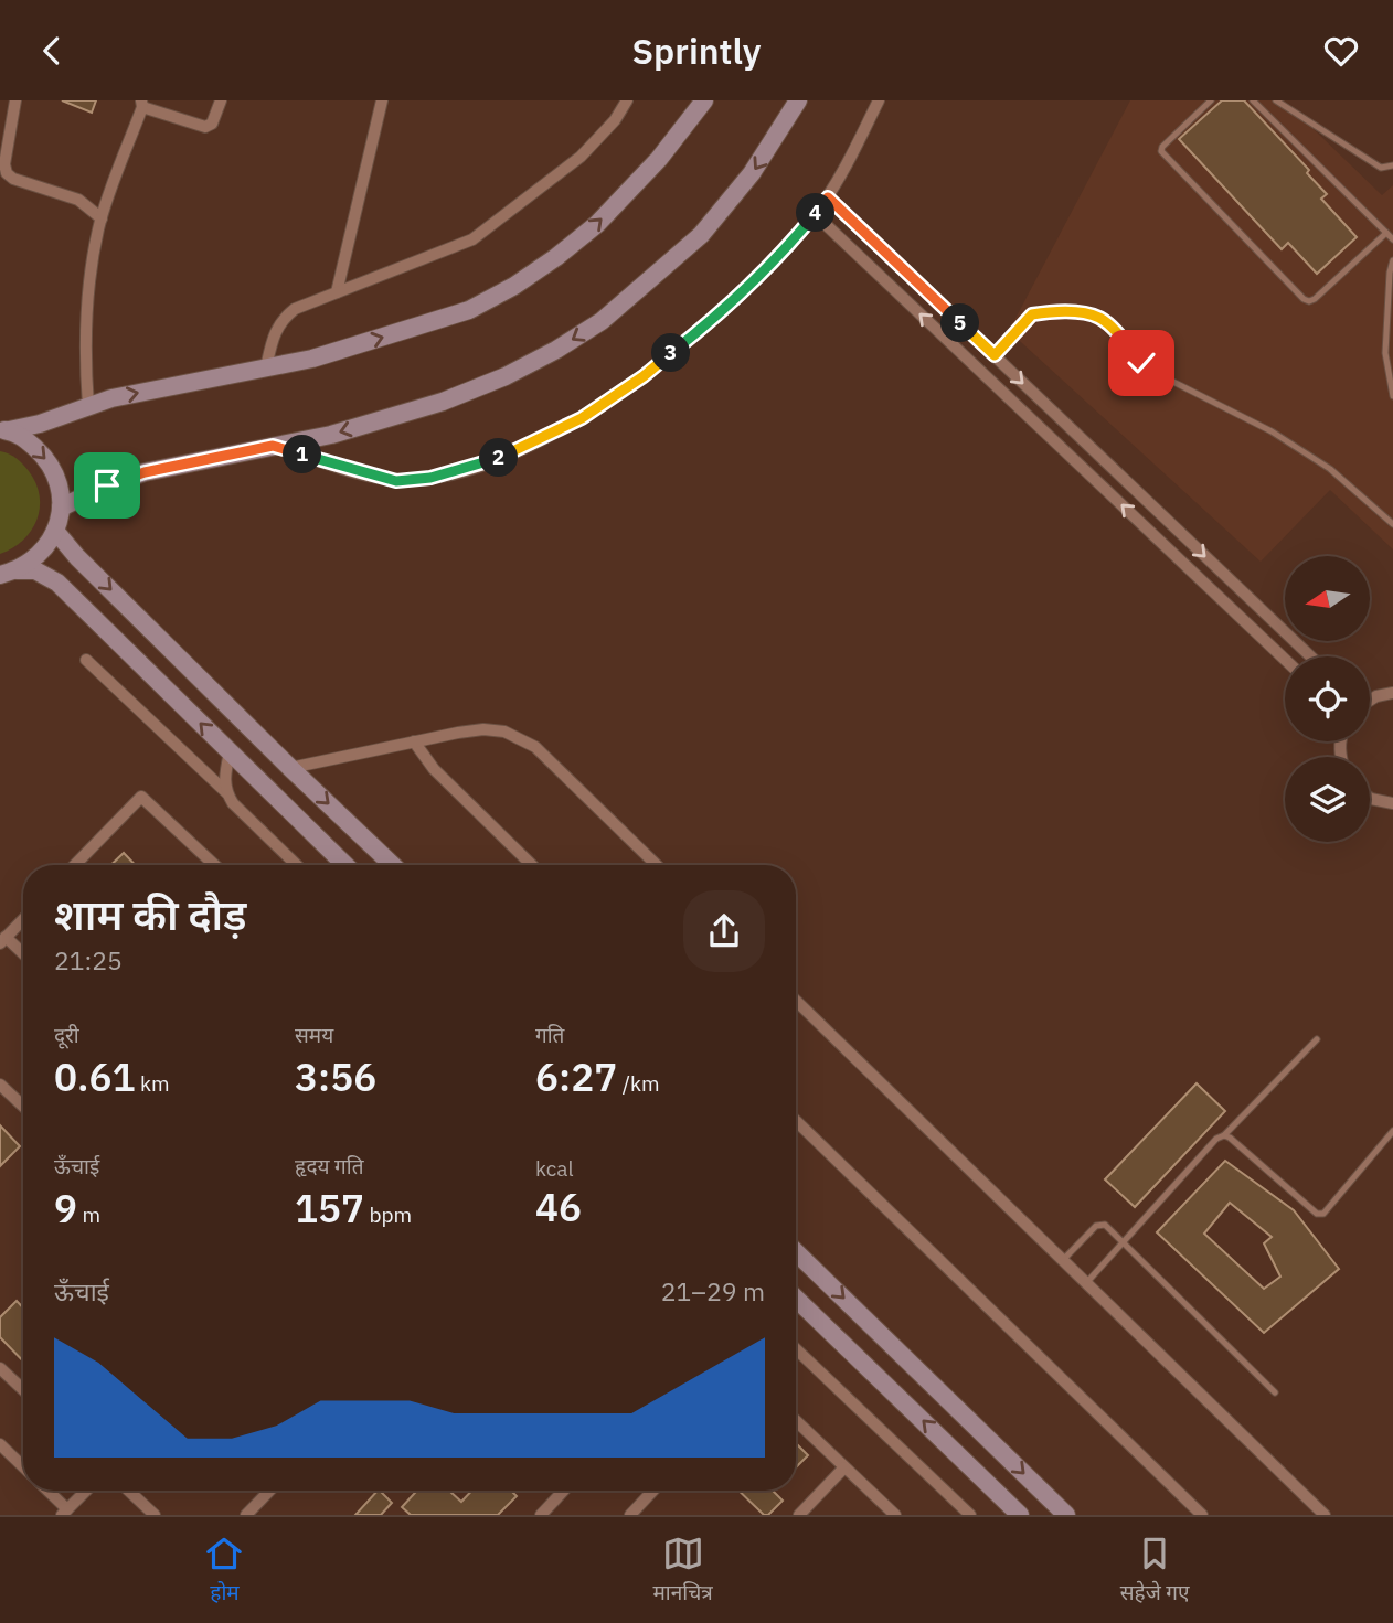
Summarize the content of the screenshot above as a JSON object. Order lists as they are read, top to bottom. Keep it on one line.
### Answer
{"north":"left","page":{"header":"Sprintly","pins":["4","5","3","1","2"],"heading":["शाम की दौड़","21:25"],"stats":[["दूरी","0.61 km"],["समय","3:56"],["गति","6:27 /km"],["ऊँचाई","9 m"],["हृदय गति","157 bpm"],["kcal","46"]],"chart":["ऊँचाई","21–29 m"],"tabs":["होम","मानचित्र","सहेजे गए"]}}
